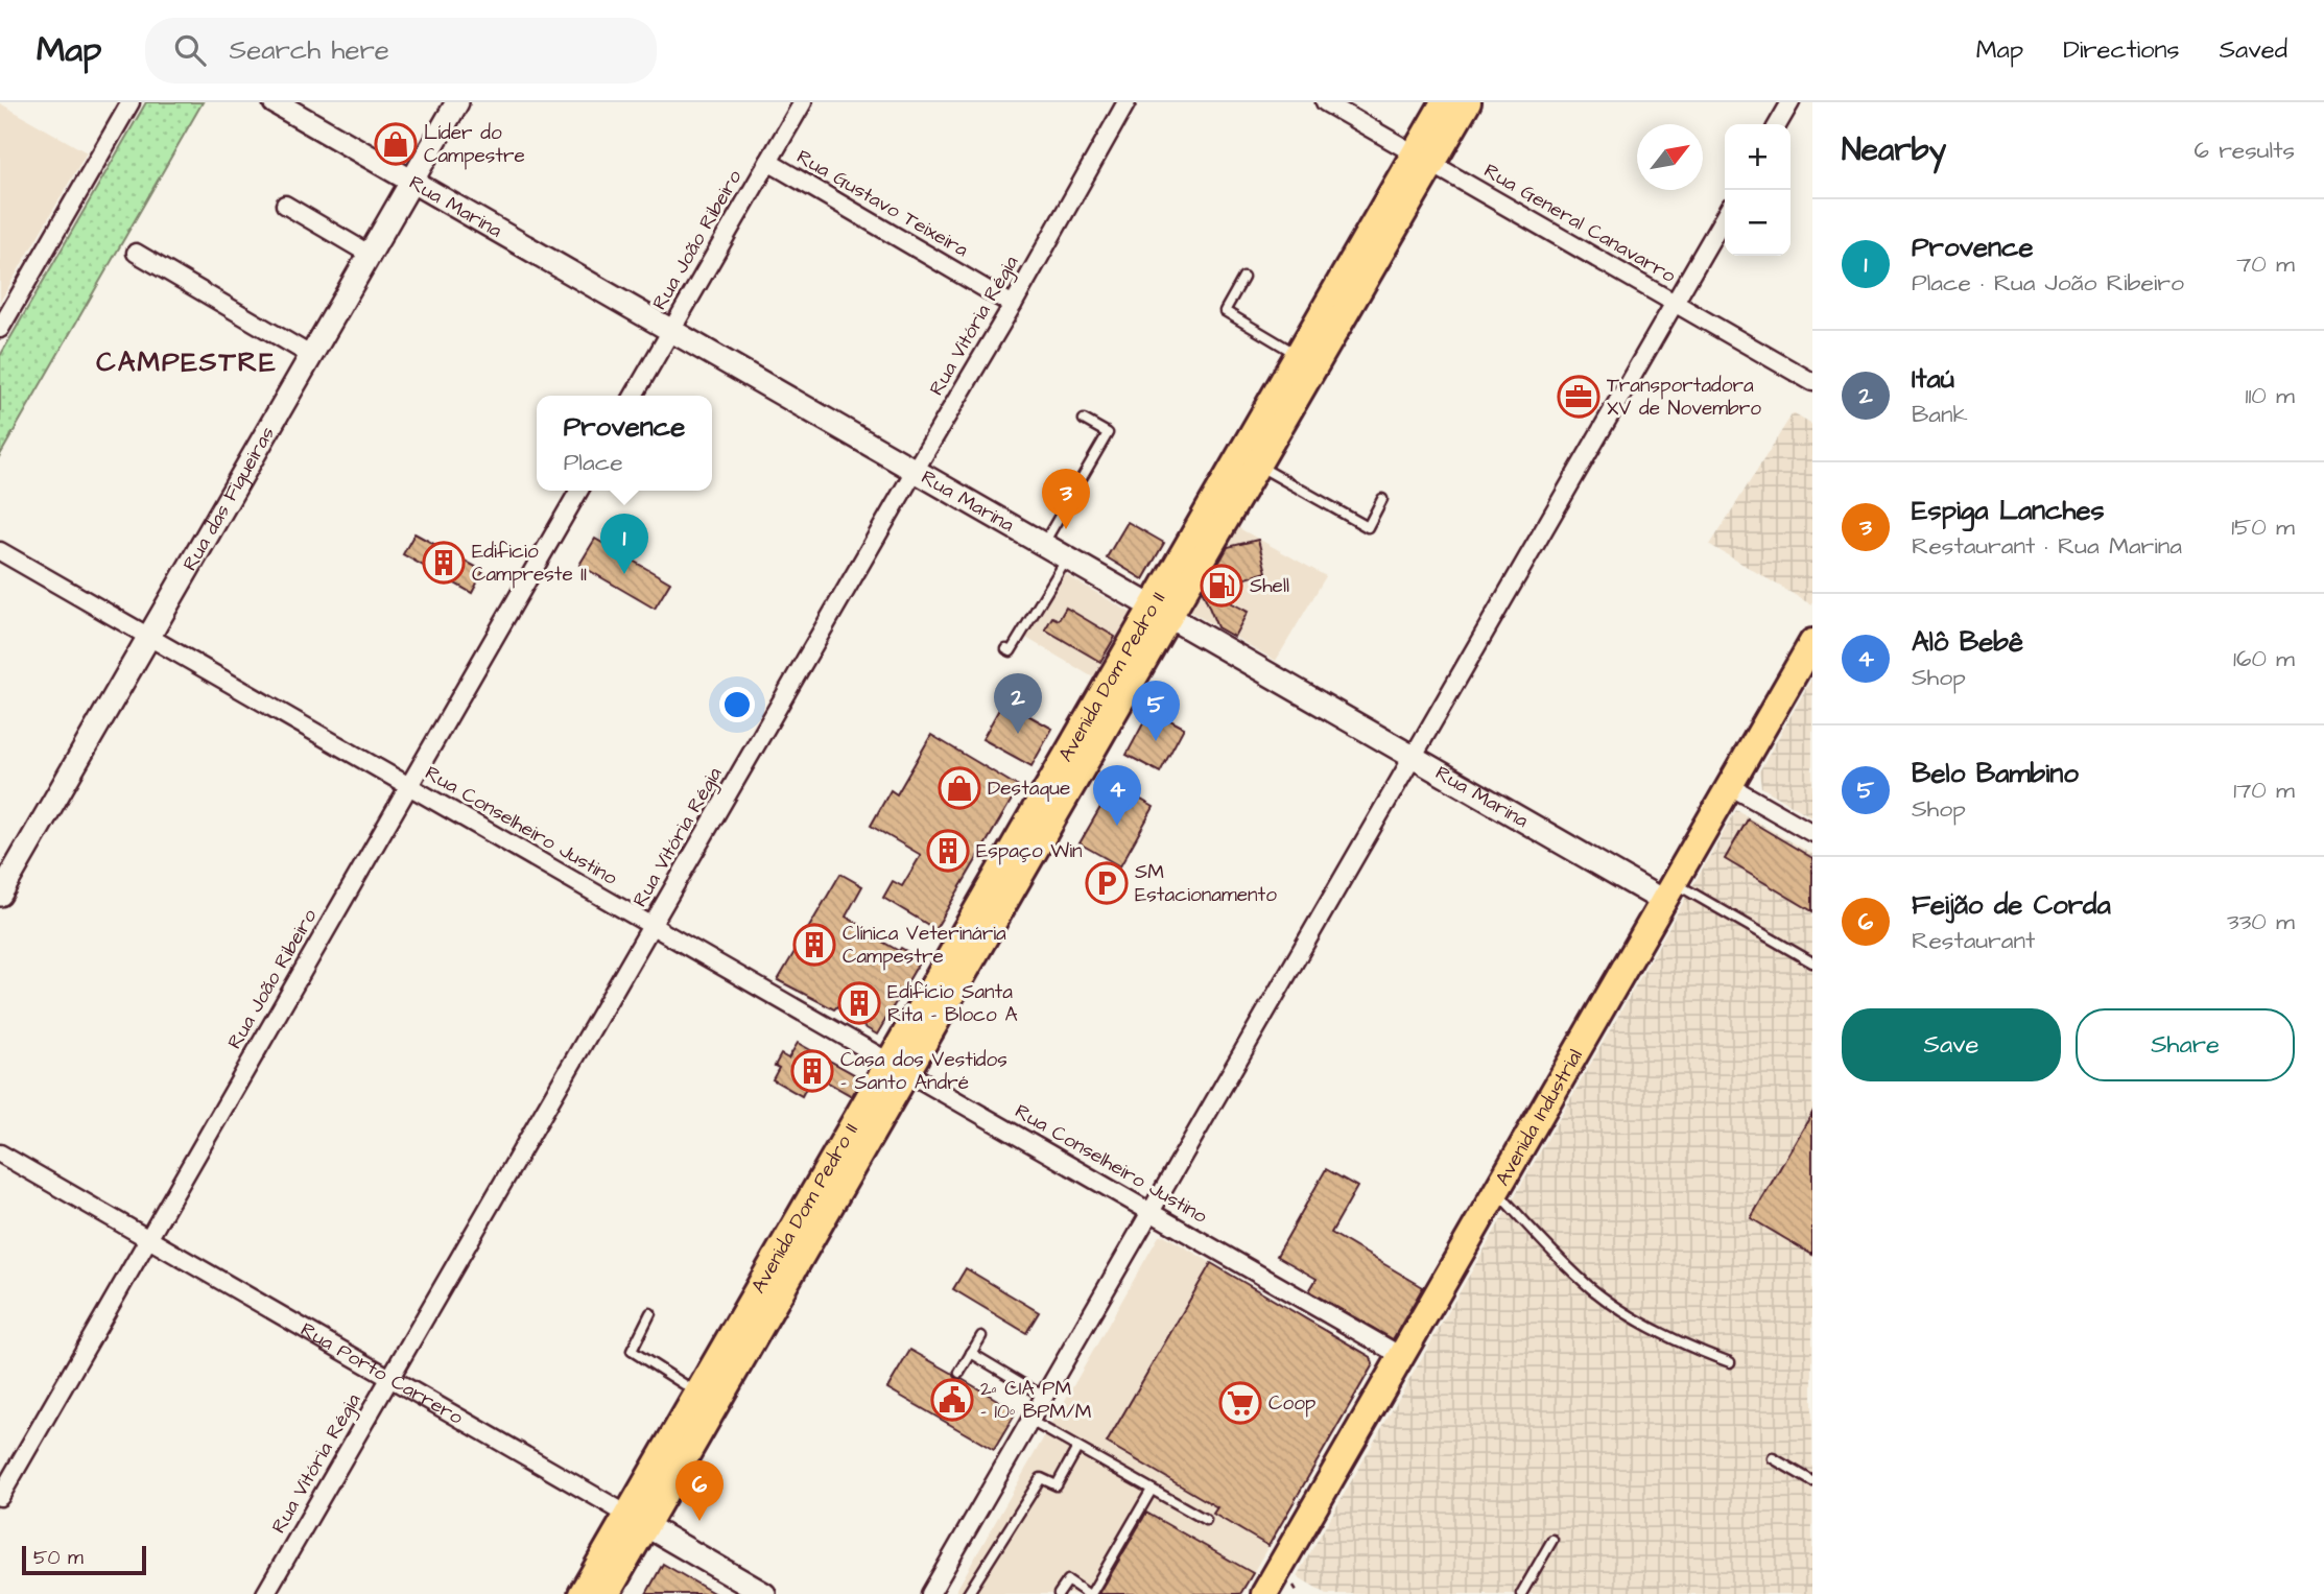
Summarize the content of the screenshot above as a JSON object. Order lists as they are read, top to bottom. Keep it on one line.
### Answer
{"streets":{"main road":["Avenida Dom Pedro II","Avenida Industrial"],"street":["Rua Gustavo Teixeira","Rua Marina","Rua General Canavarro","Rua João Ribeiro","Rua Vitória Régia","Rua das Figueiras","Rua Conselheiro Justino","Rua Porto Carrero"]},"crossings":[["Rua Gustavo Teixeira","Rua João Ribeiro"],["Rua Gustavo Teixeira","Rua Vitória Régia"],["Rua Marina","Rua João Ribeiro"],["Rua Marina","Rua Vitória Régia"],["Rua Marina","Rua das Figueiras"],["Rua Marina","Avenida Dom Pedro II"],["Rua Marina","Avenida Industrial"],["Rua General Canavarro","Avenida Dom Pedro II"],["Rua João Ribeiro","Rua Conselheiro Justino"],["Rua João Ribeiro","Rua Porto Carrero"],["Rua Vitória Régia","Rua Conselheiro Justino"],["Rua Vitória Régia","Rua Porto Carrero"],["Rua das Figueiras","Rua Conselheiro Justino"],["Avenida Dom Pedro II","Rua Conselheiro Justino"],["Avenida Dom Pedro II","Rua Porto Carrero"],["Rua Conselheiro Justino","Avenida Industrial"]],"districts":["CAMPESTRE"],"places":{"shop":["Líder do Campestre","Destaque"],"office":["Transportadora XV de Novembro"],"building":["Edificio Campreste II","Espaço Win","Clínica Veterinária Campestre","Edifício Santa Rita - Bloco A","Casa dos Vestidos - Santo André"],"fuel station":["Shell"],"parking":["SM Estacionamento"],"public building":["2ª CIA PM - 10º BPM/M"],"supermarket":["Coop"]},"scale_bar":"50 m","north":"top right","page":{"header":"Map","search":"Search here","nav":["Map","Directions","Saved"],"heading":["Nearby","6 results"],"map_buttons":["+","−"],"list":[{"mark":"1","name":"Provence","note":"Place · Rua João Ribeiro","value":"70 m"},{"mark":"2","name":"Itaú","note":"Bank","value":"110 m"},{"mark":"3","name":"Espiga Lanches","note":"Restaurant · Rua Marina","value":"150 m"},{"mark":"4","name":"Alô Bebê","note":"Shop","value":"160 m"},{"mark":"5","name":"Belo Bambino","note":"Shop","value":"170 m"},{"mark":"6","name":"Feijão de Corda","note":"Restaurant","value":"330 m"}],"popup":["Provence","Place"],"pins":["3","1","2","5","4","6"],"buttons":["Save","Share"],"scale":"50 m"}}
